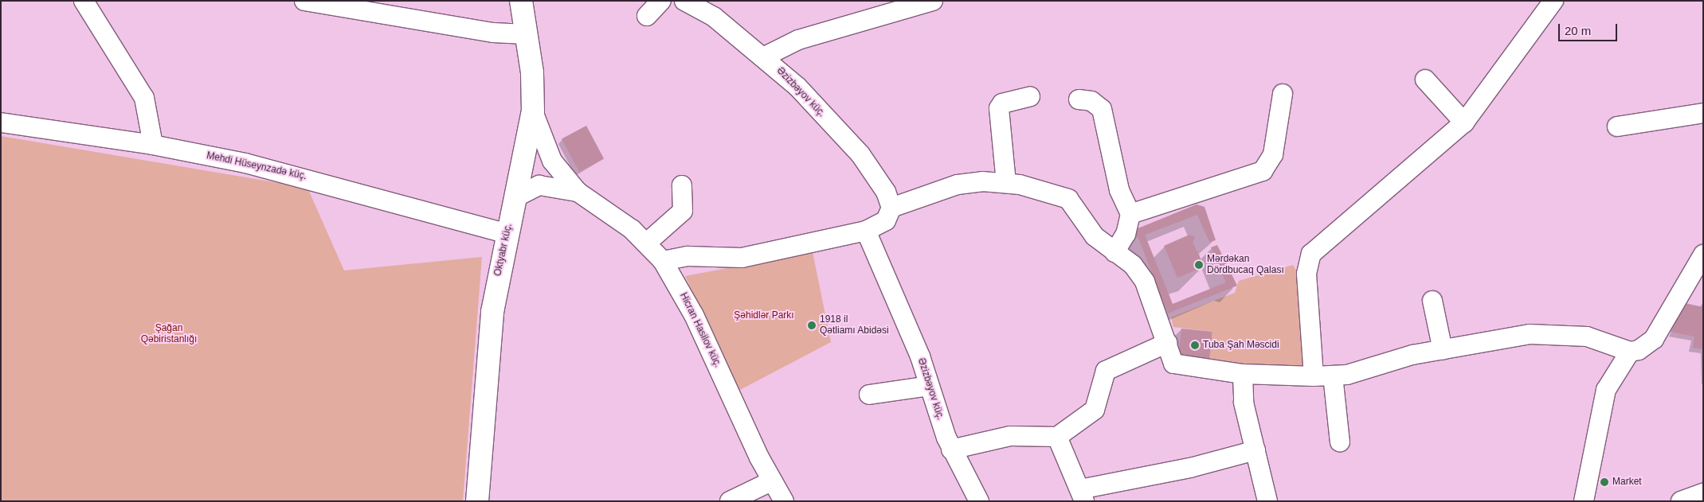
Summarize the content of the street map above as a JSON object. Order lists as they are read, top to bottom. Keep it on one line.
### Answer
{"streets":{"street":["Əzizbəyov küç.","Mehdi Hüseynzadə küç.","Oktyabr küç.","Hicran Hasilov küç."]},"crossings":[["Mehdi Hüseynzadə küç.","Oktyabr küç."]],"parks":["Şəhidlər Parkı","Şağan Qəbiristanlığı"],"places":["Mərdəkan Dördbucaq Qalası","1918 il Qətliamı Abidəsi","Tuba Şah Məscidi","Market"],"scale_bar":"20 m"}
